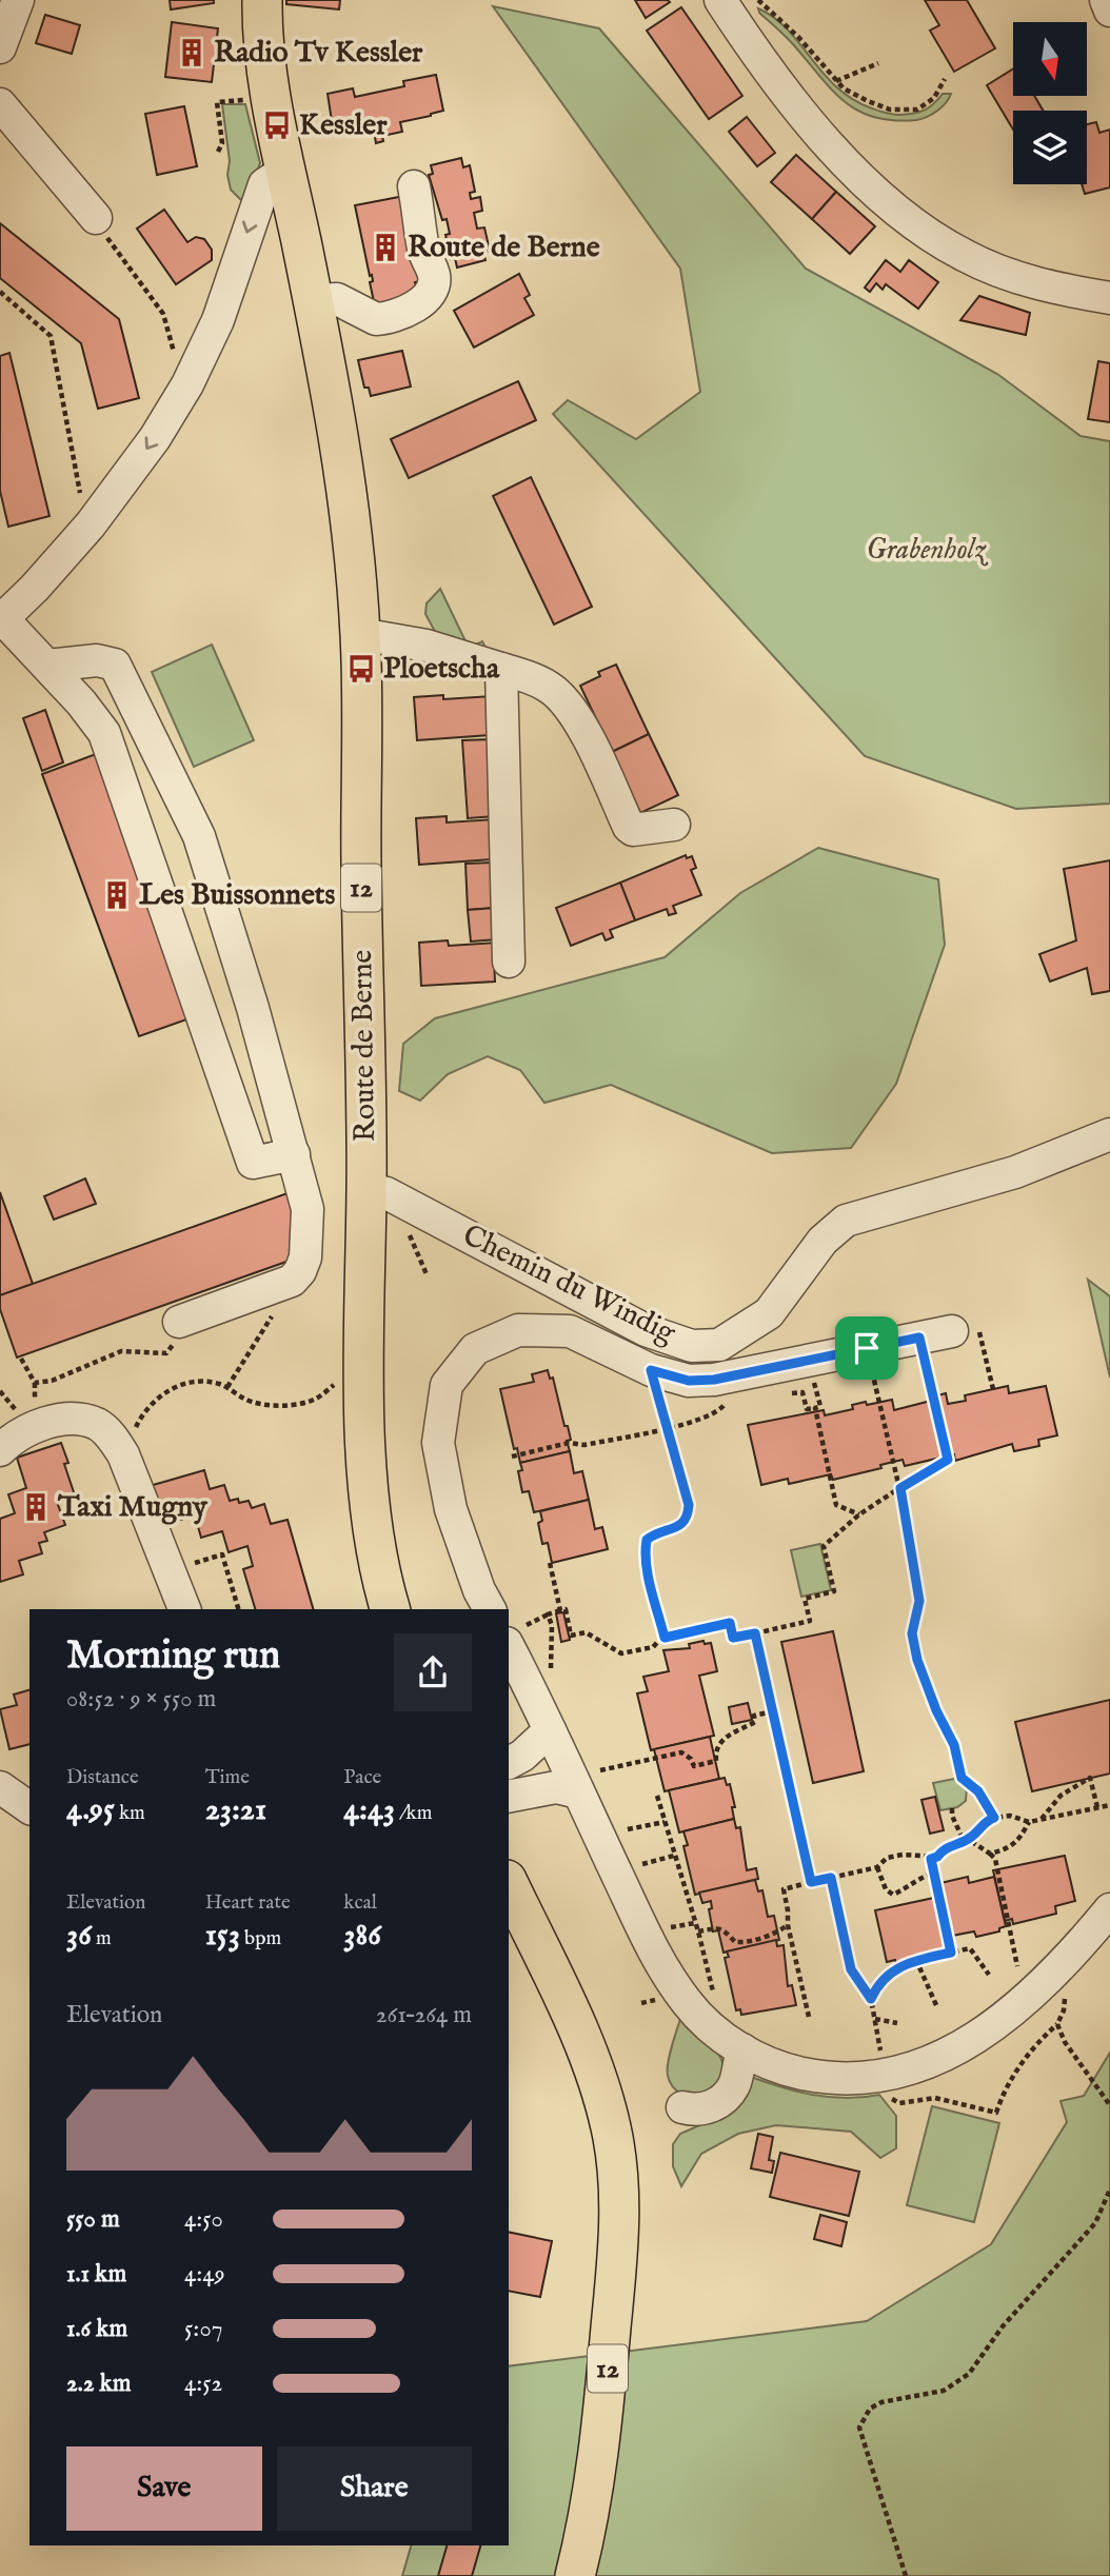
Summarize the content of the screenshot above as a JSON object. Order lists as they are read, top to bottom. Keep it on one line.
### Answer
{"streets":{"main road":["12","Route de Berne"],"street":["Chemin du Windig"]},"crossings":[["Route de Berne","Chemin du Windig"]],"parks":["Grabenholz"],"places":{"building":["Radio Tv Kessler","Route de Berne","Les Buissonnets","Taxi Mugny"],"bus stop":["Kessler","Ploetscha"]},"north":"bottom","page":{"heading":["Morning run","08:52 · 9 × 550 m"],"stats":[["Distance","4.95 km"],["Time","23:21"],["Pace","4:43 /km"],["Elevation","36 m"],["Heart rate","153 bpm"],["kcal","386"]],"chart":["Elevation","261–264 m"],"list":[{"name":"550 m","note":"4:50"},{"name":"1.1 km","note":"4:49"},{"name":"1.6 km","note":"5:07"},{"name":"2.2 km","note":"4:52"}],"buttons":["Save","Share"]}}
